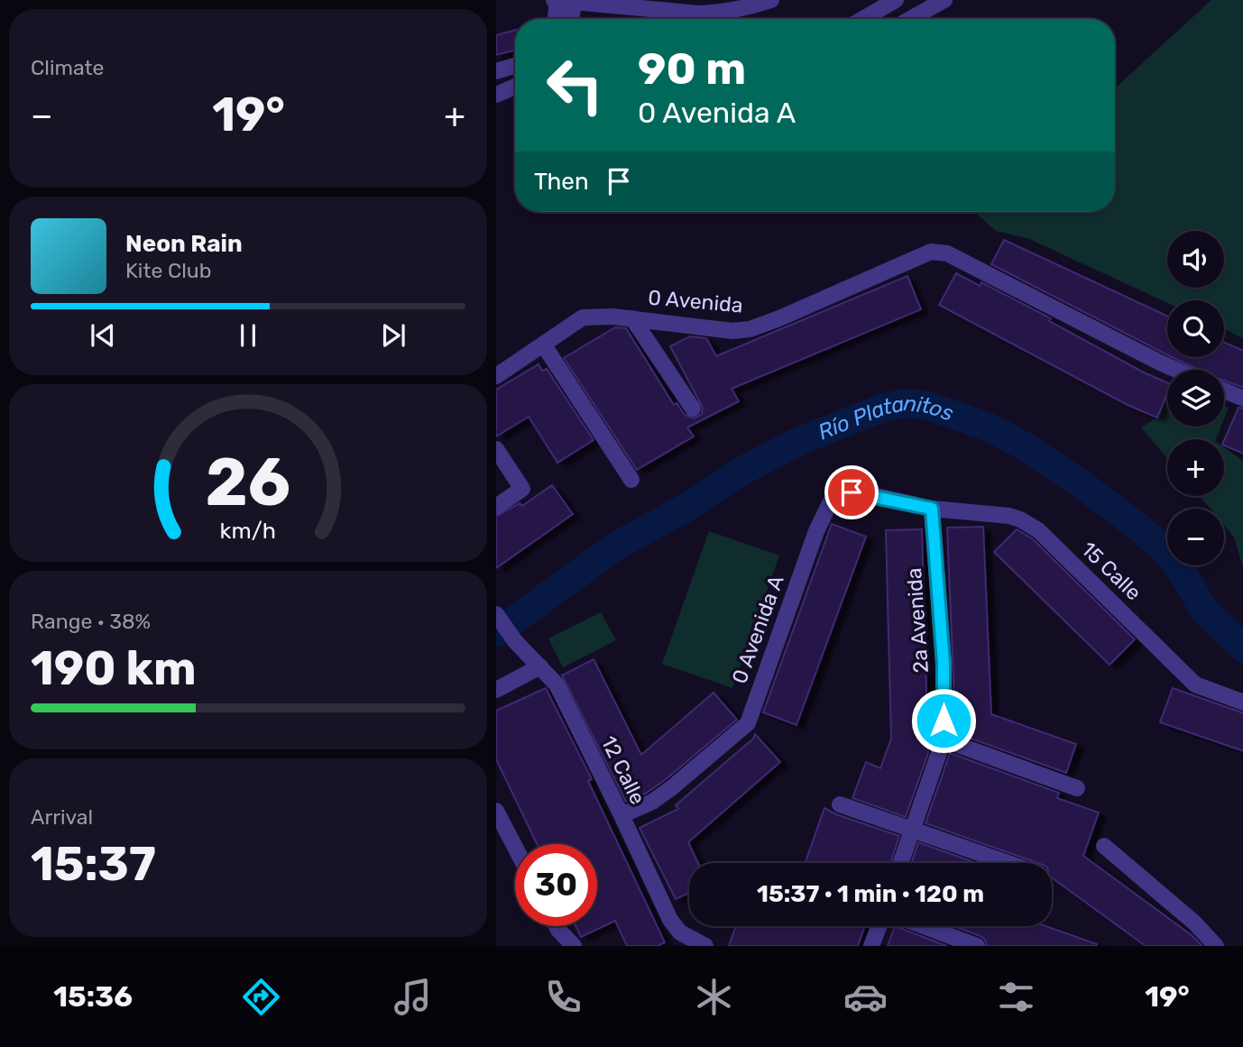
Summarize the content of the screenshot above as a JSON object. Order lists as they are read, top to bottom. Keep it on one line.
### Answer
{"streets":{"street":["0 Avenida","15 Calle","2a Avenida","0 Avenida A","12 Calle"]},"crossings":[["15 Calle","2a Avenida"],["15 Calle","0 Avenida A"],["2a Avenida","0 Avenida A"],["0 Avenida A","12 Calle"]],"water":["Río Platanitos"],"page":{"tile":["Climate",["Range · 38%","190 km"],["Arrival","15:37"]],"turn":["90 m","0 Avenida A"],"heat":["−","19°","+"],"then":"Then","song":["Neon Rain","Kite Club"],"map_buttons":["+","−"],"limit":"30","trip":"15:37 · 1 min · 120 m","tabs":["15:36","19°"],"gauge":["26","km/h"]}}
